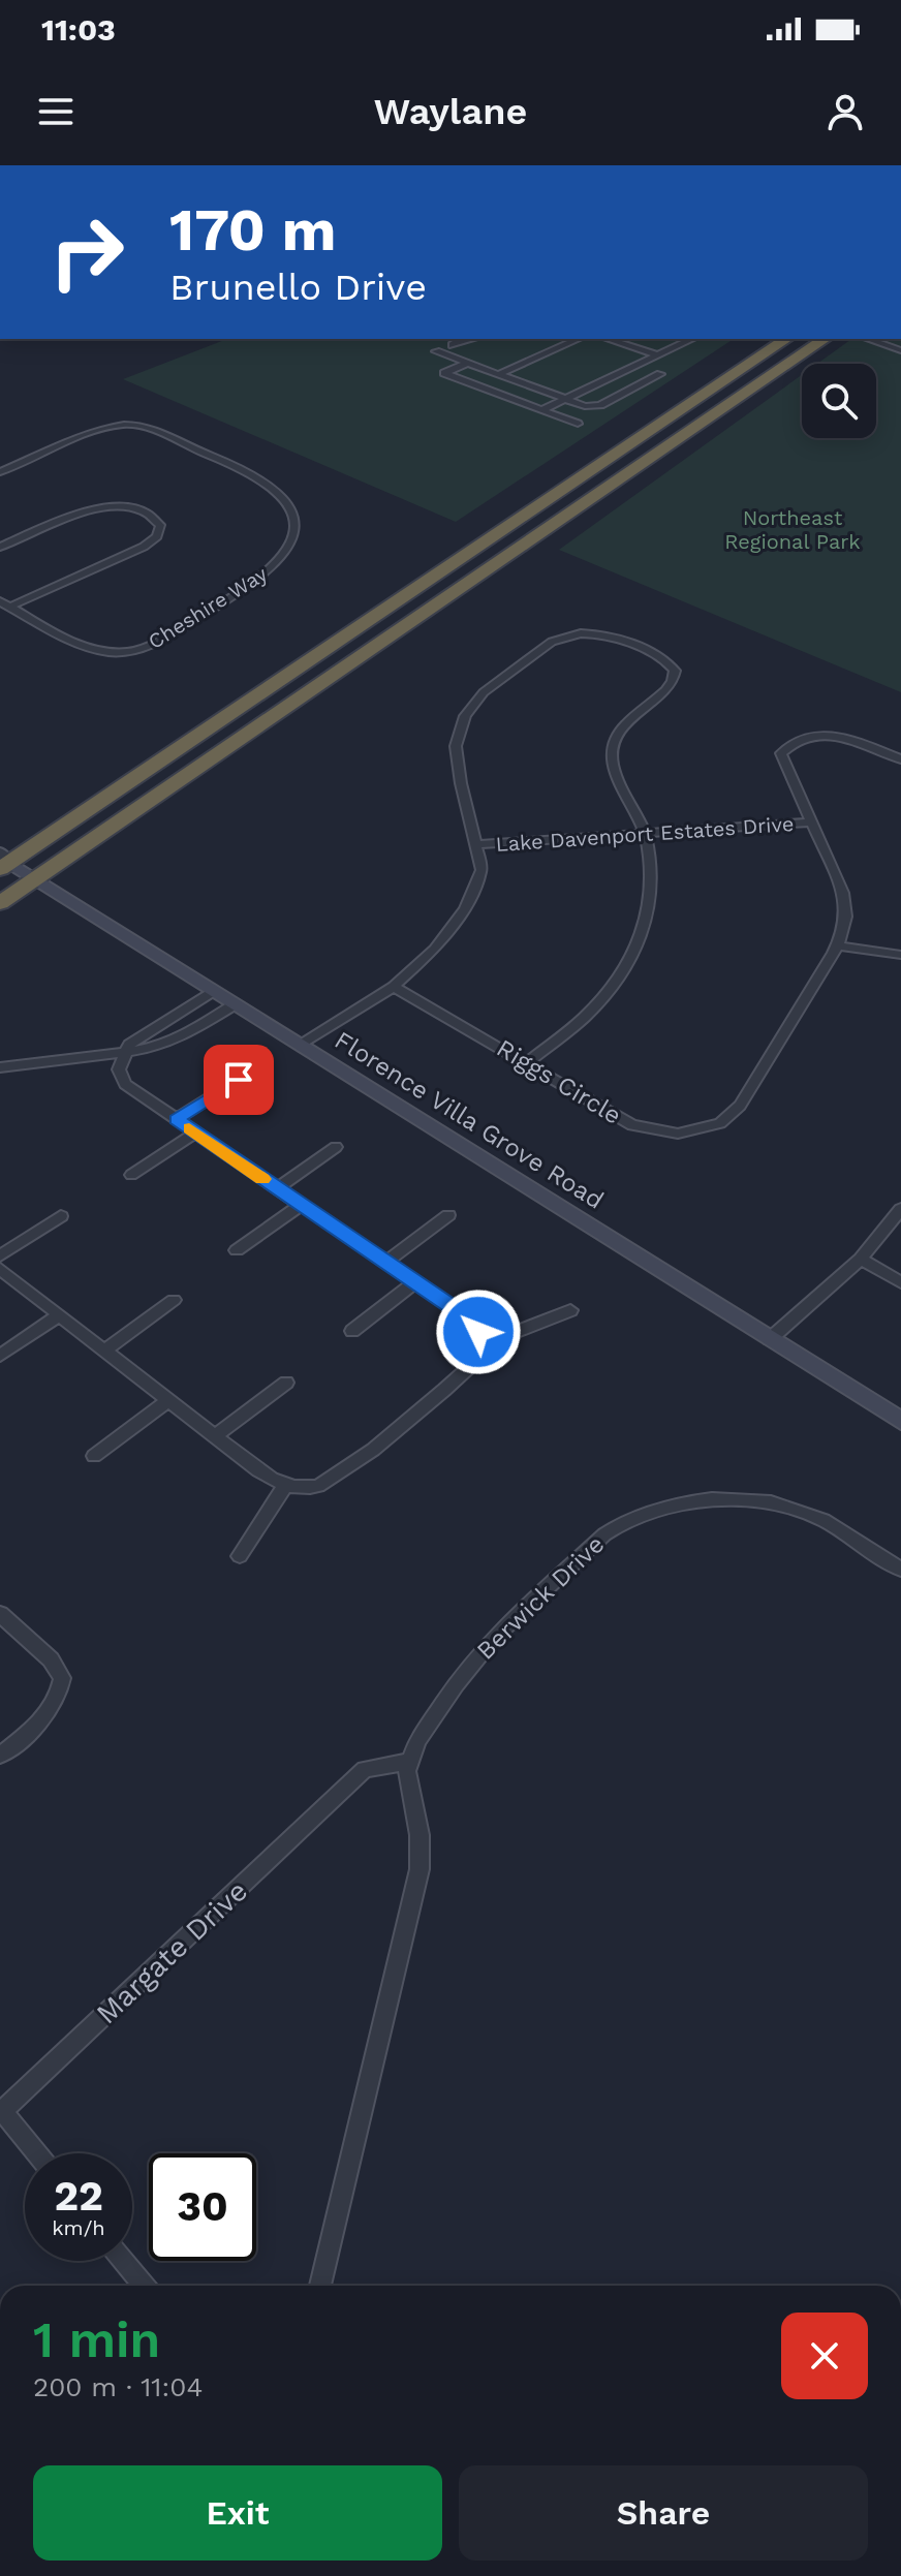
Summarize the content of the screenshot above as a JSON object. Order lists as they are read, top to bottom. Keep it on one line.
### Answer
{"streets":{"street":["Cheshire Way","Lake Davenport Estates Drive","Riggs Circle","Florence Villa Grove Road","Berwick Drive","Margate Drive"]},"crossings":[["Lake Davenport Estates Drive","Riggs Circle"],["Lake Davenport Estates Drive","Florence Villa Grove Road"],["Berwick Drive","Margate Drive"]],"parks":["Northeast Regional Park"],"page":{"status":"11:03","header":"Waylane","turn":["170 m","Brunello Drive"],"speed":"22 km/h","limit":"30","heading":["1 min","200 m · 11:04"],"buttons":["Exit","Share"]}}
